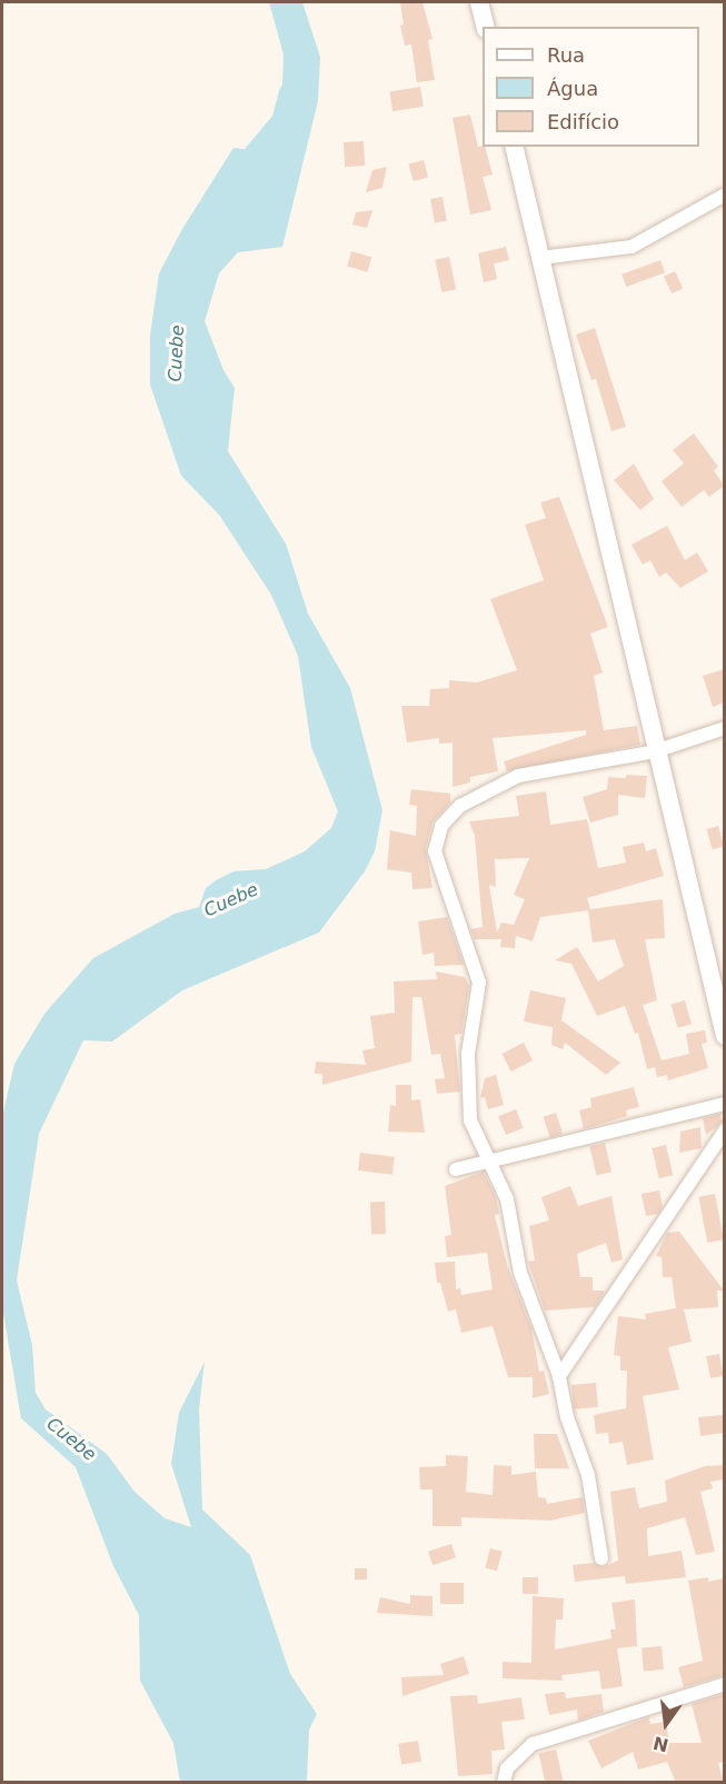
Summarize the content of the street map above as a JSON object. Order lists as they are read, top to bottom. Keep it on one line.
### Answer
{"water":["Cuebe"],"legend":["Rua","Água","Edifício"],"north":"bottom"}
